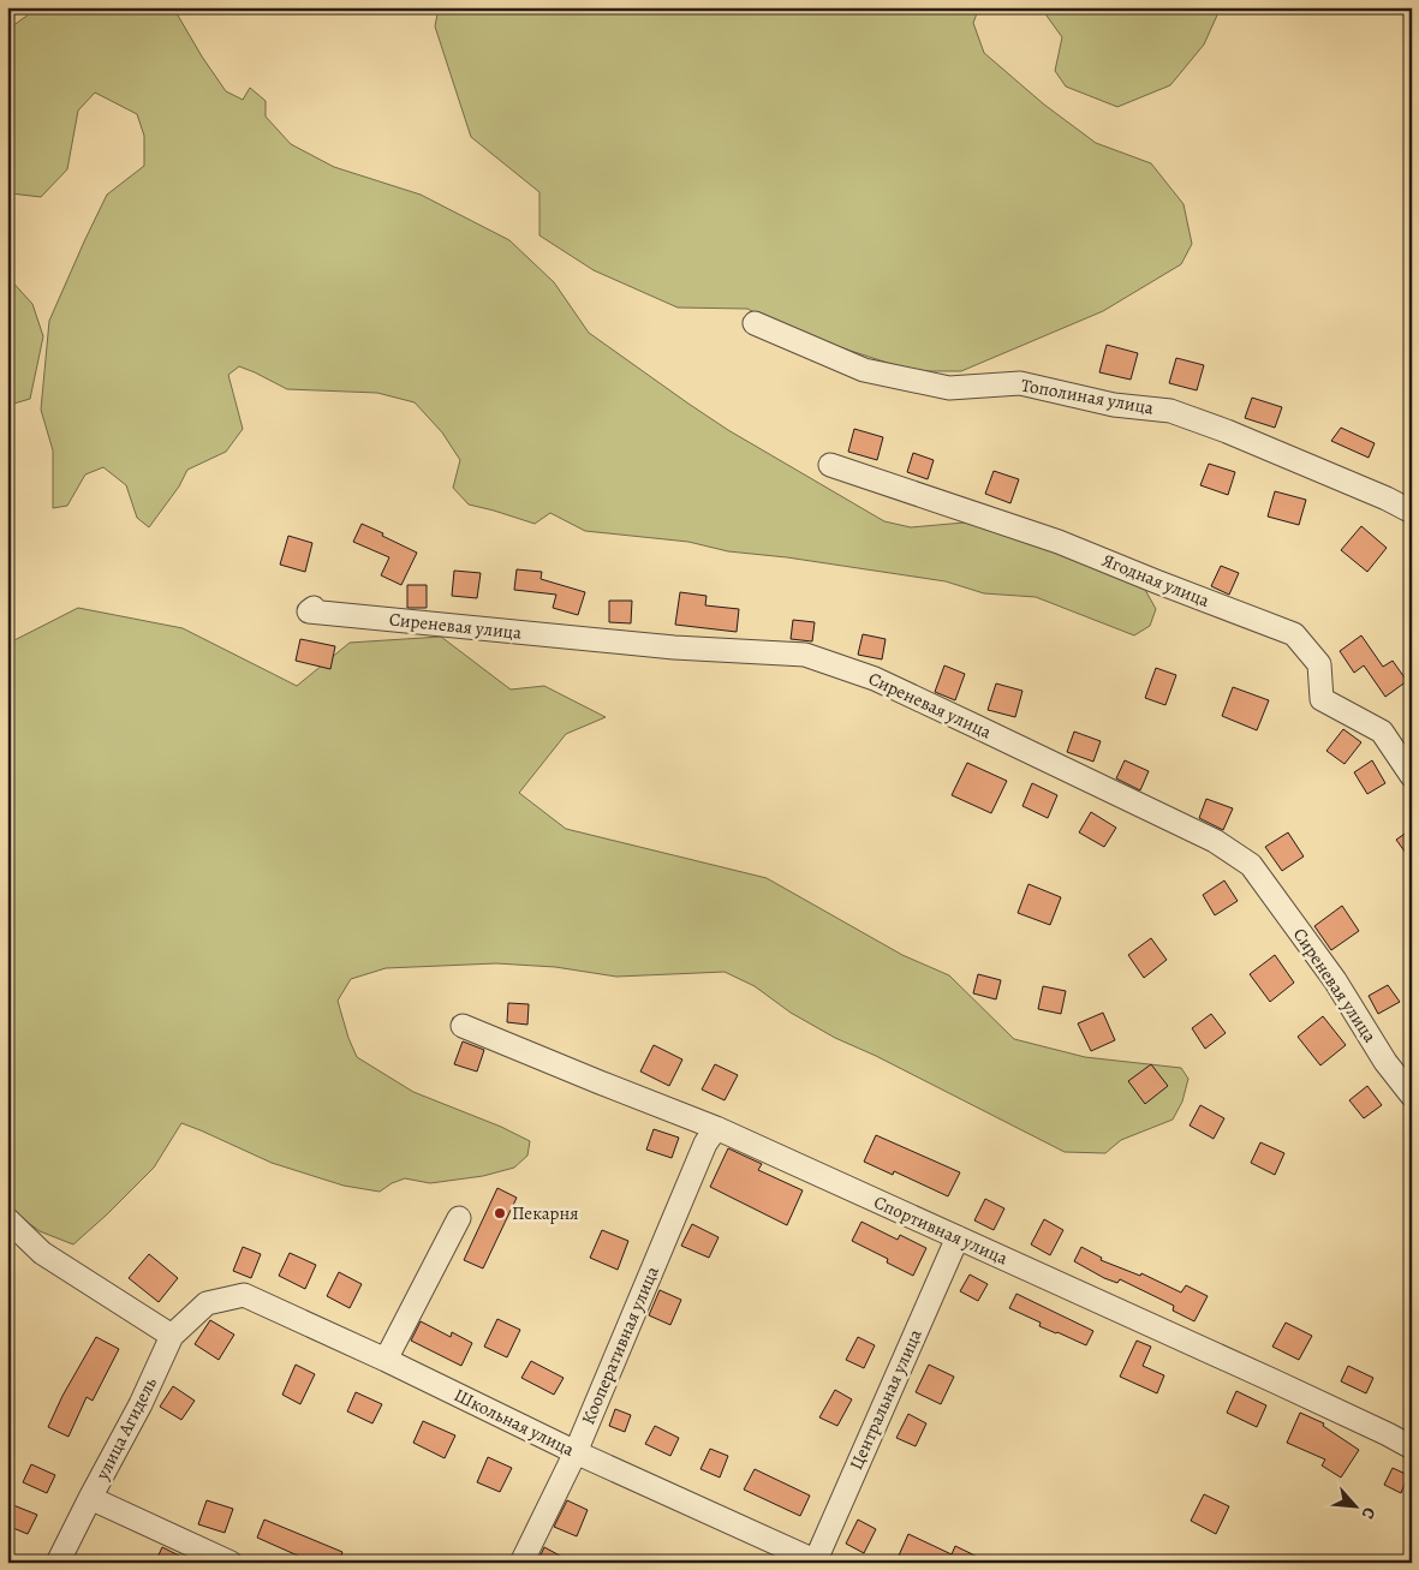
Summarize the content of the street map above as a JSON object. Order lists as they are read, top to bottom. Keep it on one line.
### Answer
{"streets":{"street":["Тополиная улица","Ягодная улица","Сиреневая улица","Спортивная улица","Кооперативная улица","Центральная улица","Школьная улица","улица Агидель"]},"crossings":[["Спортивная улица","Кооперативная улица"],["Спортивная улица","Центральная улица"],["Кооперативная улица","Школьная улица"],["Центральная улица","Школьная улица"],["Школьная улица","улица Агидель"]],"places":["Пекарня"],"north":"bottom right"}
